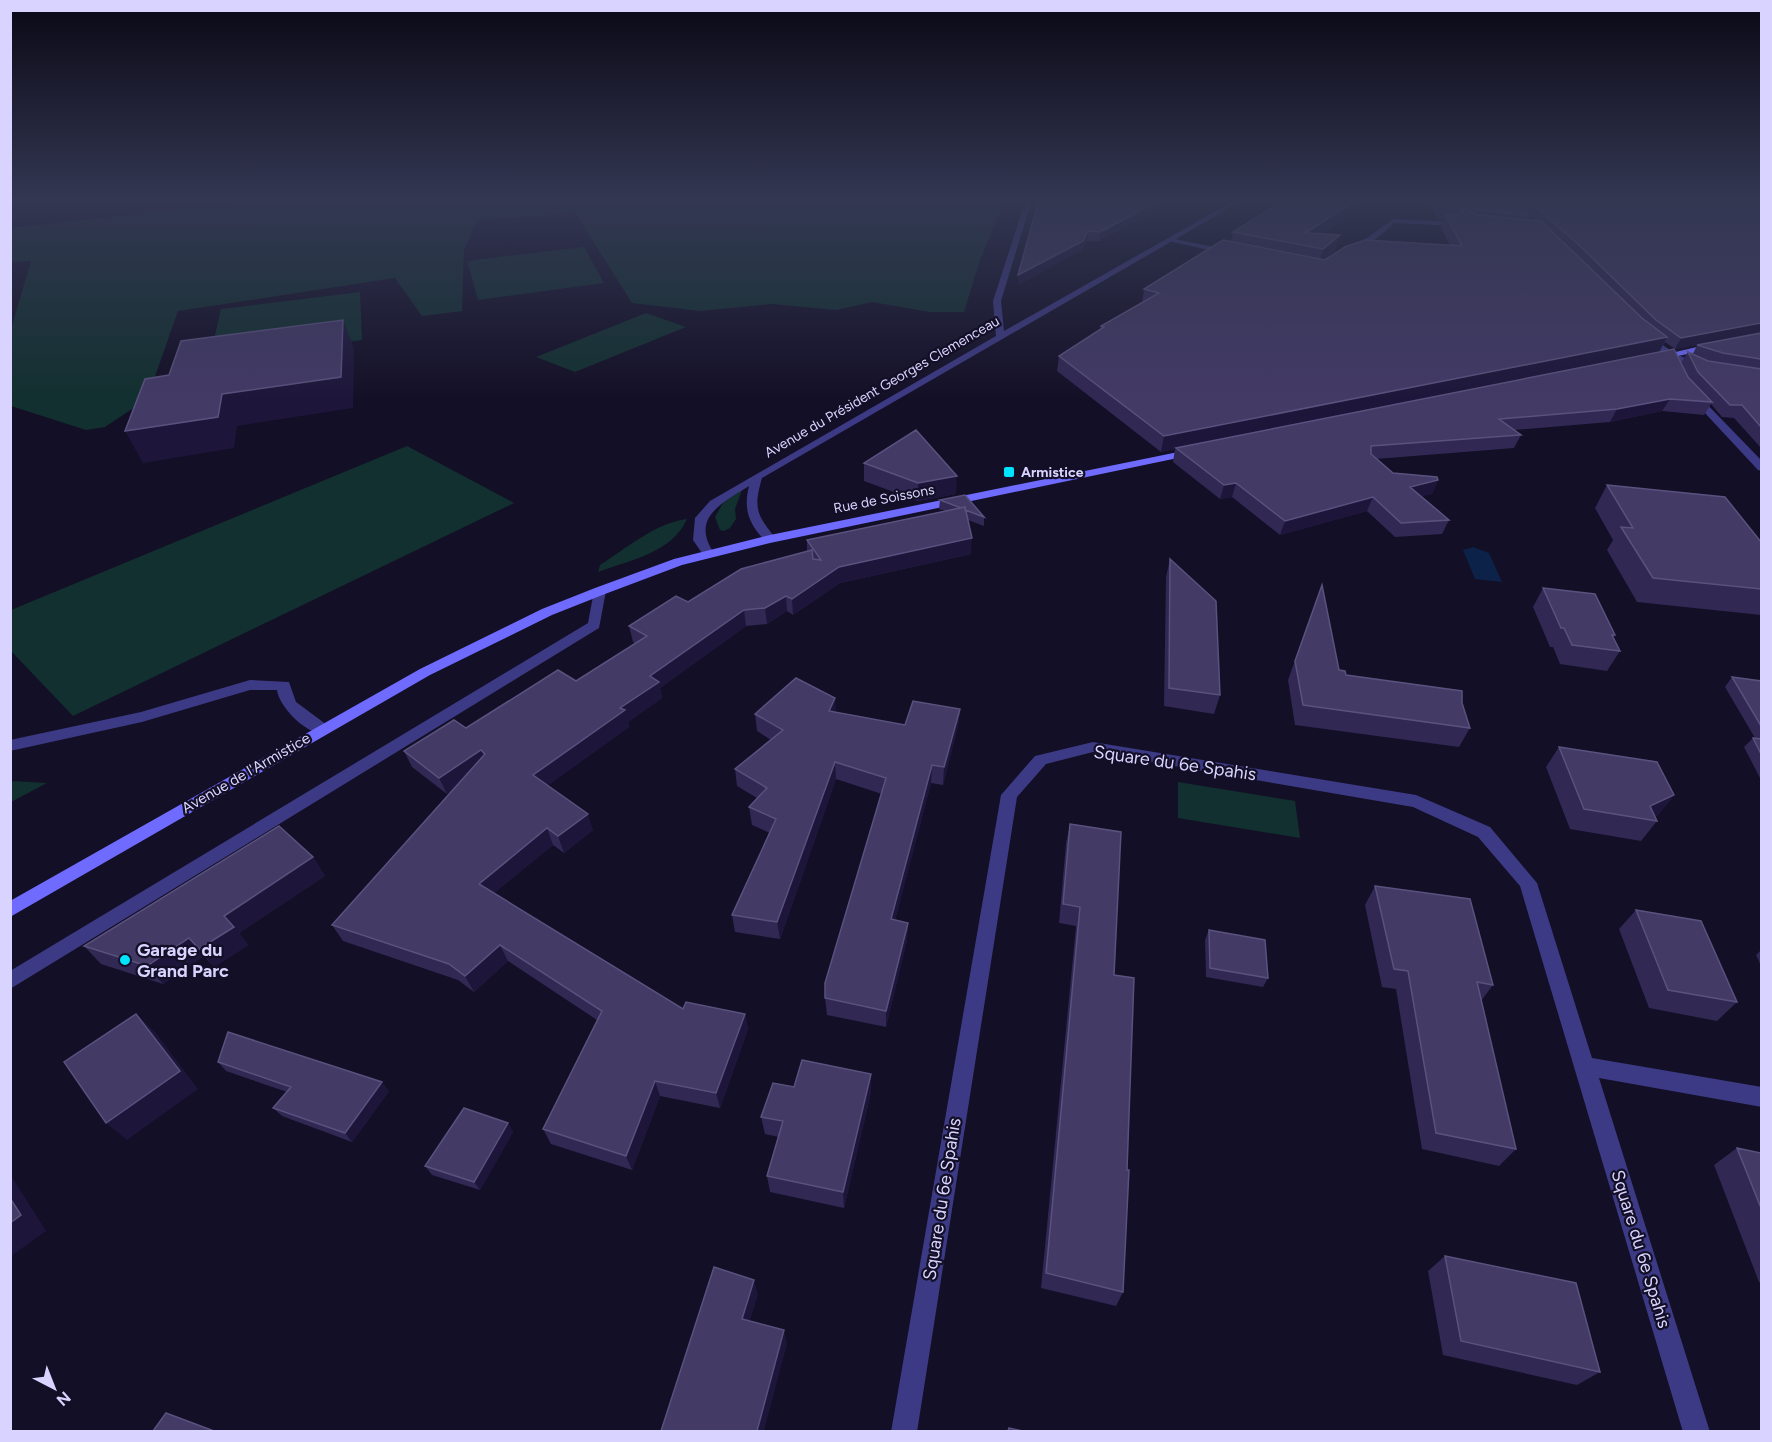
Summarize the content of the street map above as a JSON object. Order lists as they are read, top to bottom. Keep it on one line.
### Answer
{"streets":{"main road":["Rue de Soissons","Avenue de l'Armistice"],"street":["Avenue du Président Georges Clemenceau","Square du 6e Spahis"]},"crossings":[["Avenue du Président Georges Clemenceau","Rue de Soissons"],["Rue de Soissons","Avenue de l'Armistice"]],"places":{"transit":["Armistice"],"other":["Garage du Grand Parc"]},"north":"bottom right"}
